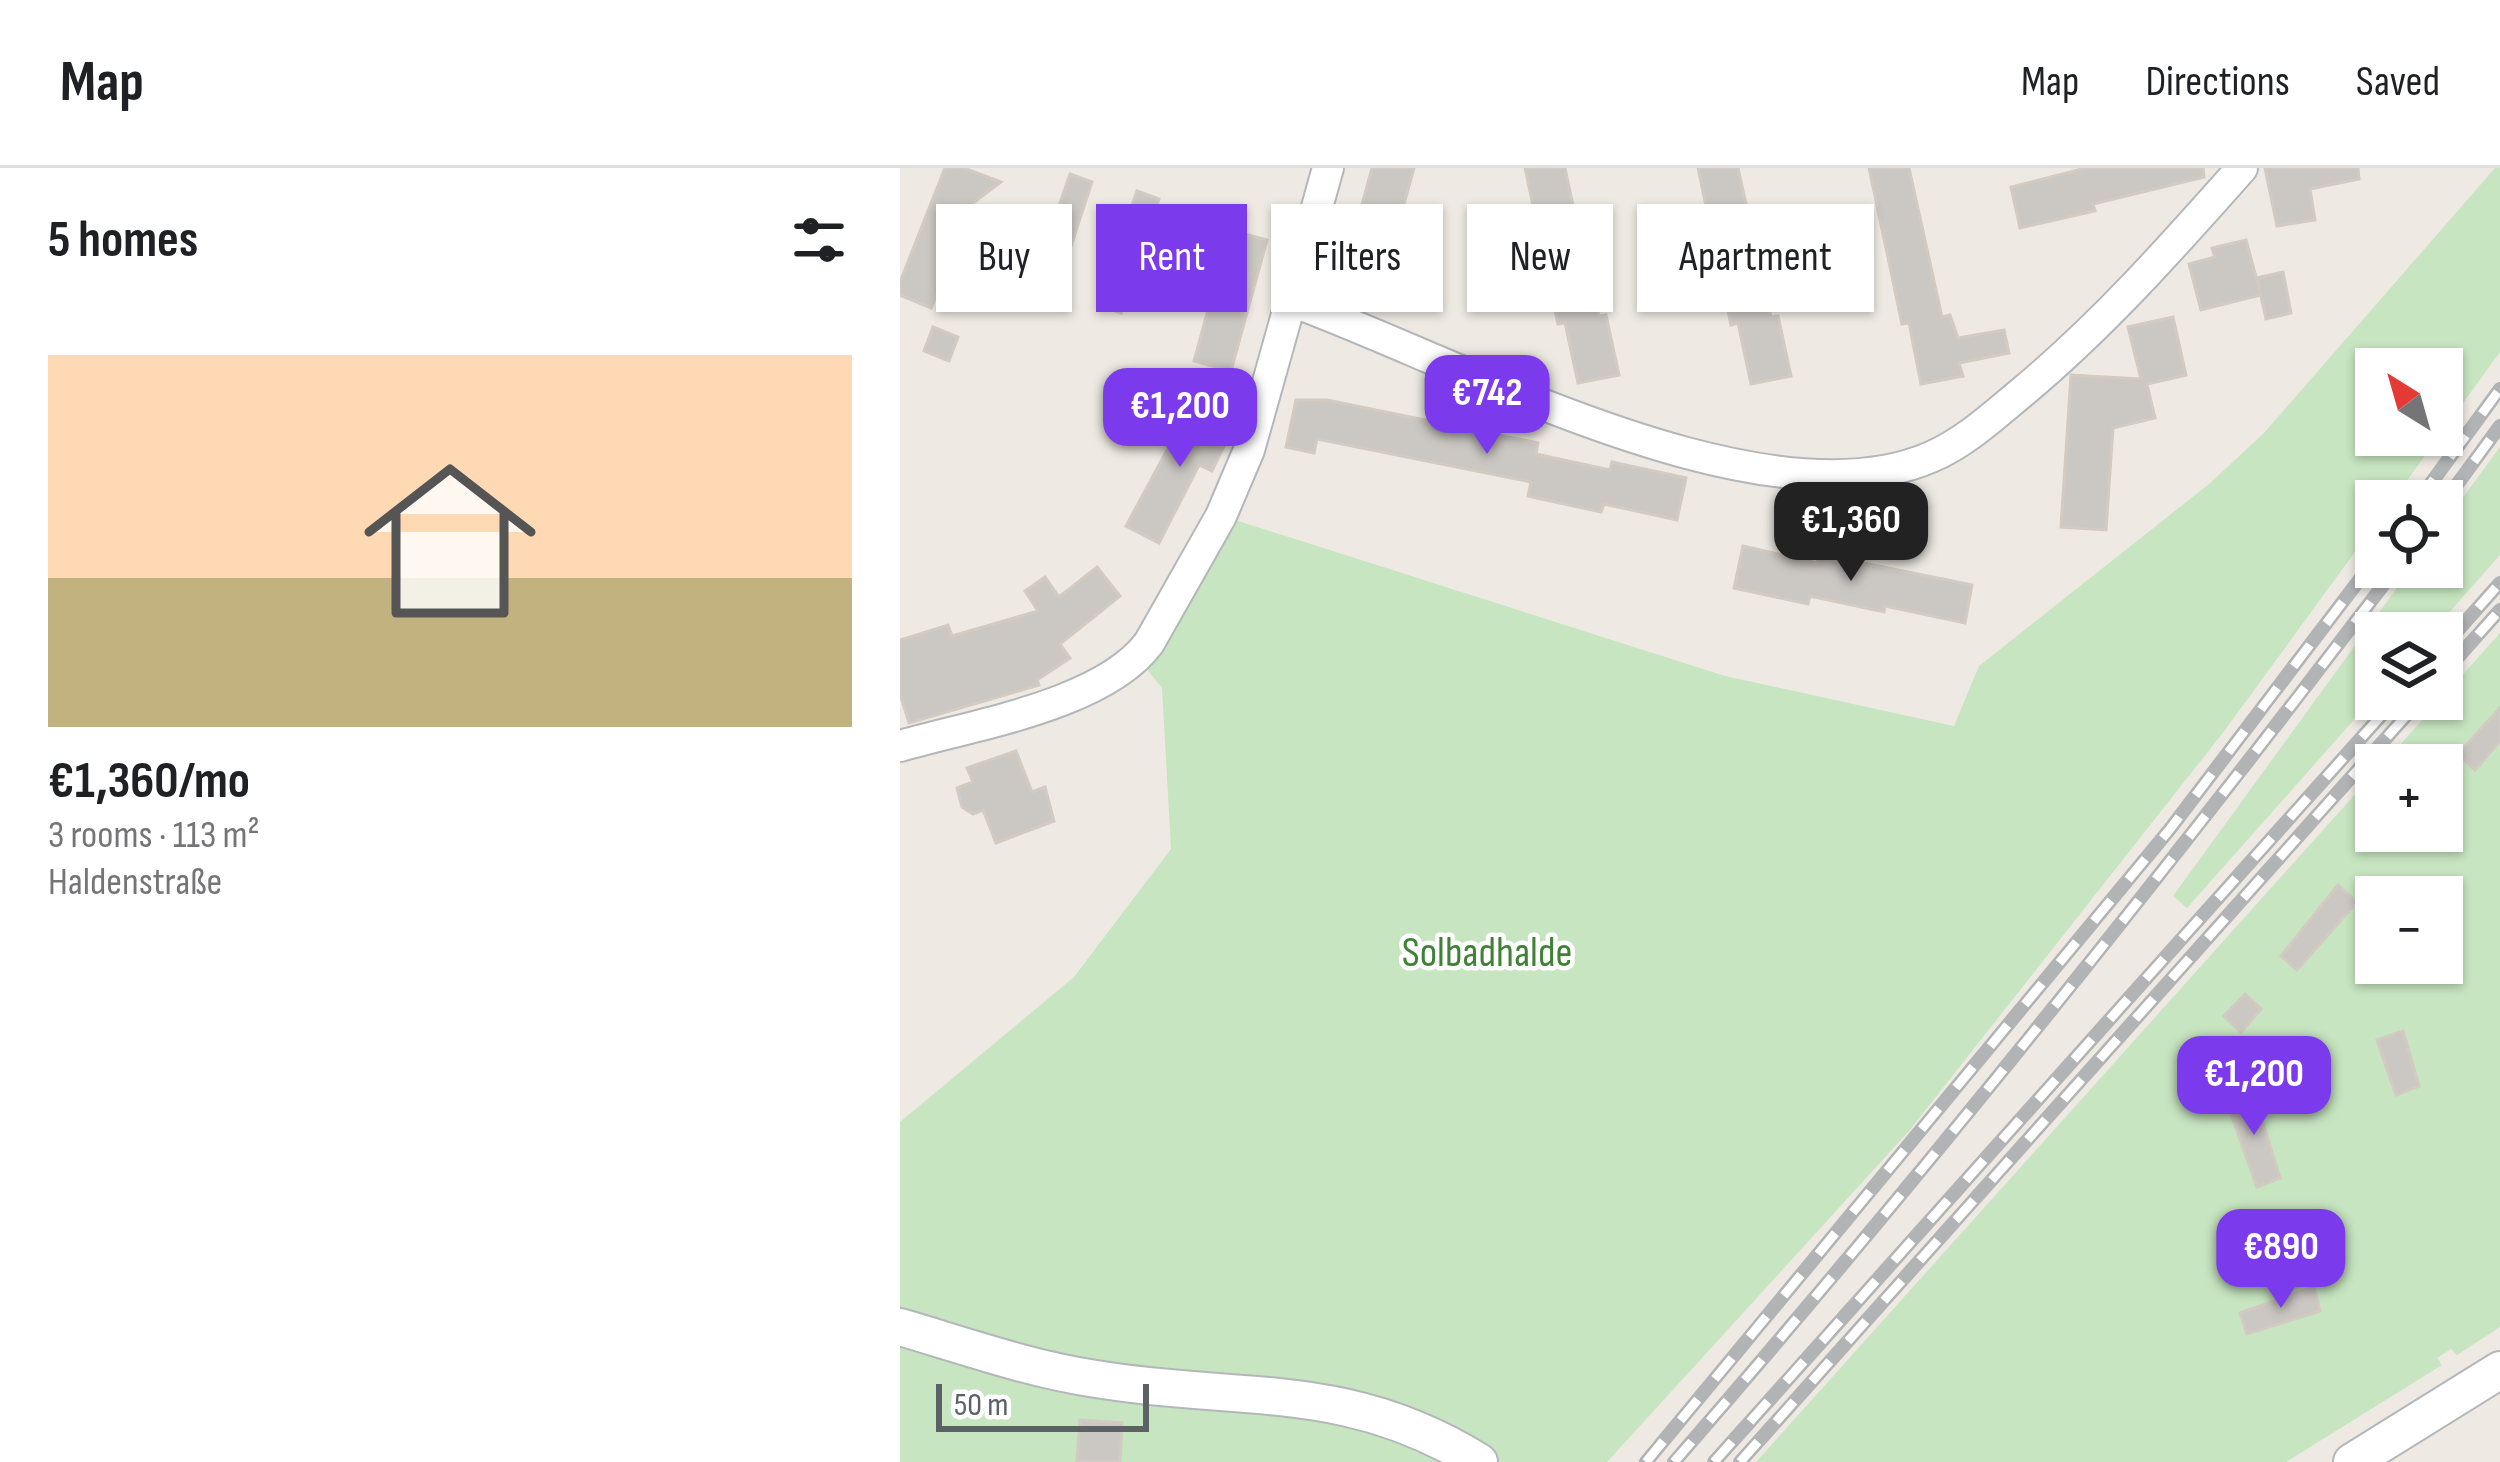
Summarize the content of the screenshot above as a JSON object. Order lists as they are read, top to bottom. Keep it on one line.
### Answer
{"parks":["Solbadhalde"],"scale_bar":"50 m","north":"top left","page":{"header":"Map","nav":["Map","Directions","Saved"],"heading":"5 homes","chip":["Buy","Rent","Filters","New","Apartment"],"list":[{"name":"€1,360/mo","note":"3 rooms · 113 m² · Haldenstraße"}],"map_buttons":["+","−"],"price":["€742","€1,200","€1,360","€1,200","€890"],"scale":"50 m"}}
